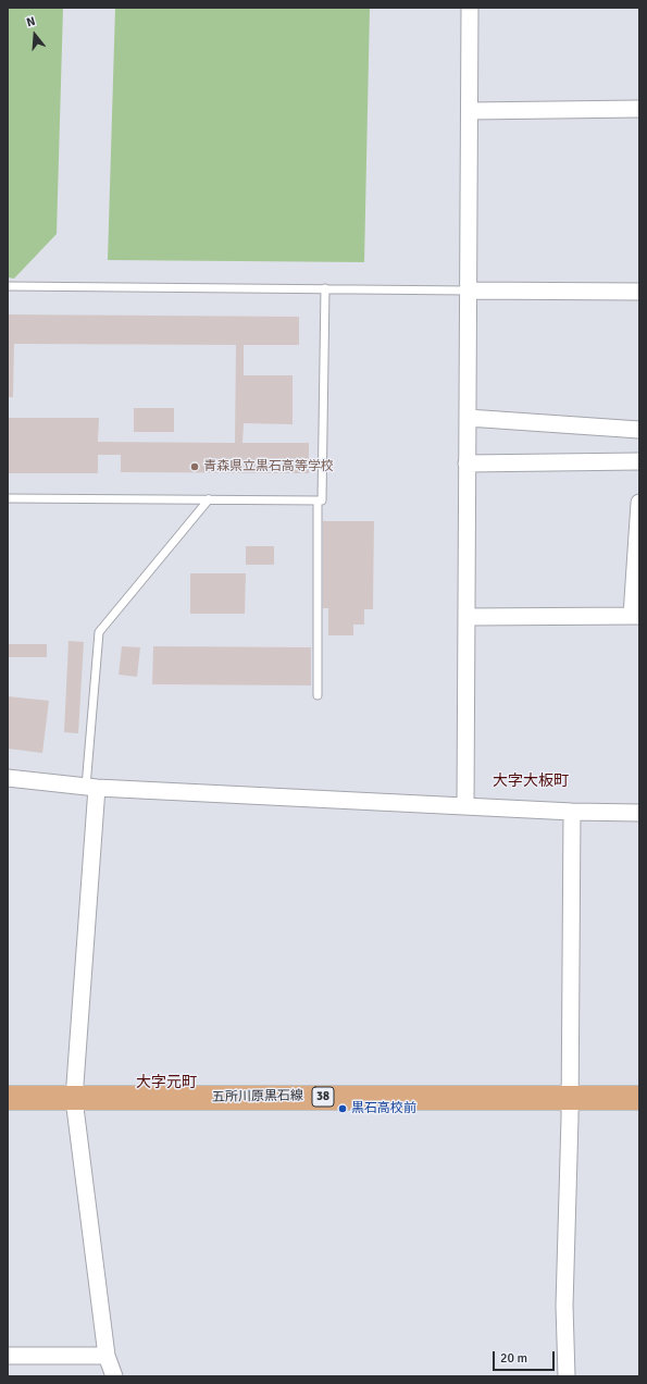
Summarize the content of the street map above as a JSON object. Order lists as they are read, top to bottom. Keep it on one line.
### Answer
{"streets":{"main road":["五所川原黒石線","38"]},"districts":["大字大板町","大字元町"],"places":["青森県立黒石高等学校","黒石高校前"],"scale_bar":"20 m","north":"top"}
